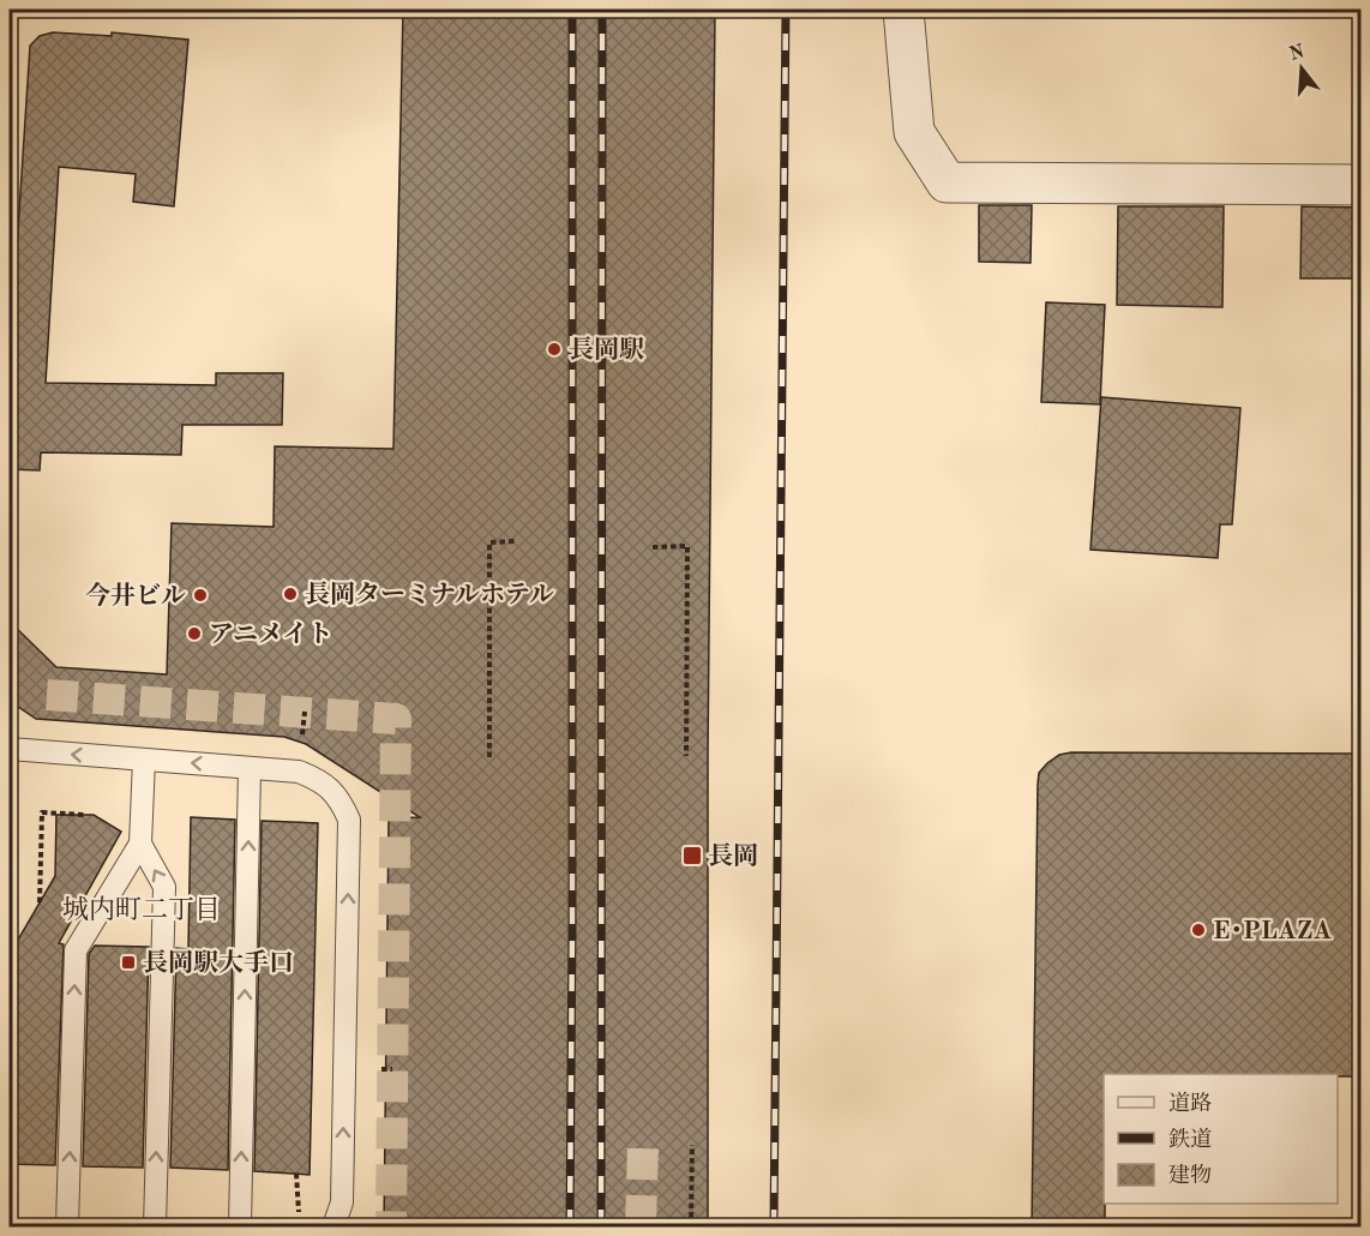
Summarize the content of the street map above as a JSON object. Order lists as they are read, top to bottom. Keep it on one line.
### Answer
{"districts":["城内町二丁目"],"places":{"other":["長岡駅","長岡ターミナルホテル","今井ビル","アニメイト","E･PLAZA"],"transit":["長岡","長岡駅大手口"]},"legend":["道路","鉄道","建物"],"north":"top"}
